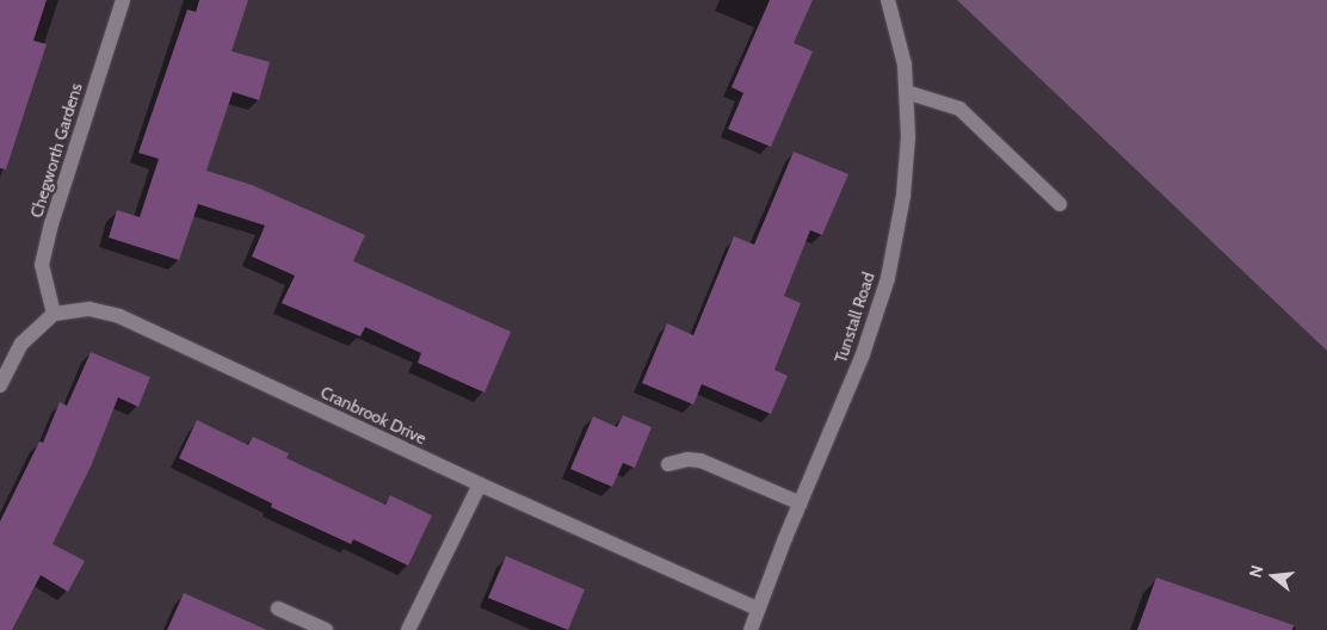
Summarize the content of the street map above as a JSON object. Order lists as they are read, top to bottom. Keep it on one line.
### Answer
{"streets":{"street":["Chegworth Gardens","Tunstall Road","Cranbrook Drive"]},"crossings":[["Chegworth Gardens","Cranbrook Drive"],["Tunstall Road","Cranbrook Drive"]],"north":"left"}
